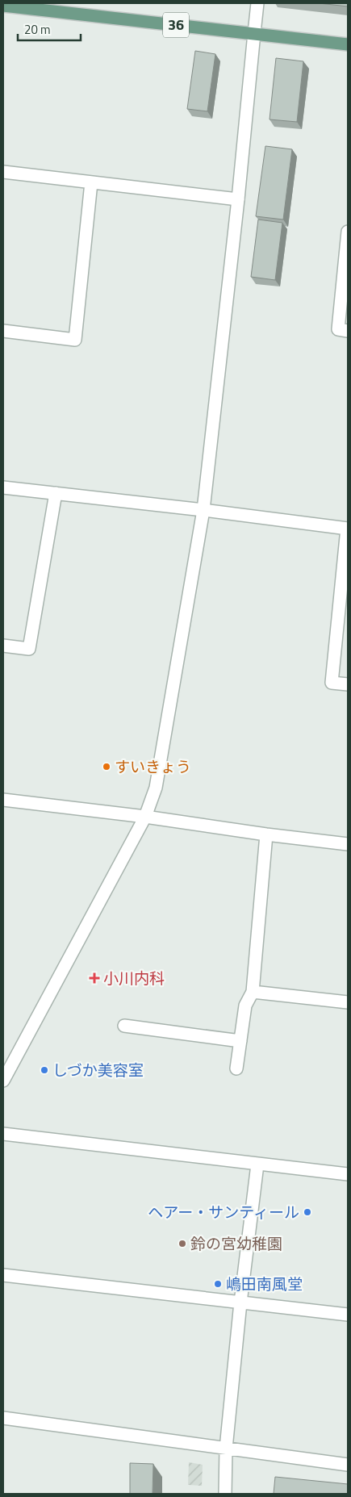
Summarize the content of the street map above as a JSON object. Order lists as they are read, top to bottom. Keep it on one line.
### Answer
{"streets":{"main road":["36"]},"places":{"other":["すいきょう","しづか美容室","ヘアー・サンティール","鈴の宮幼稚園","嶋田南風堂"],"health":["小川内科"]},"scale_bar":"20 m"}
